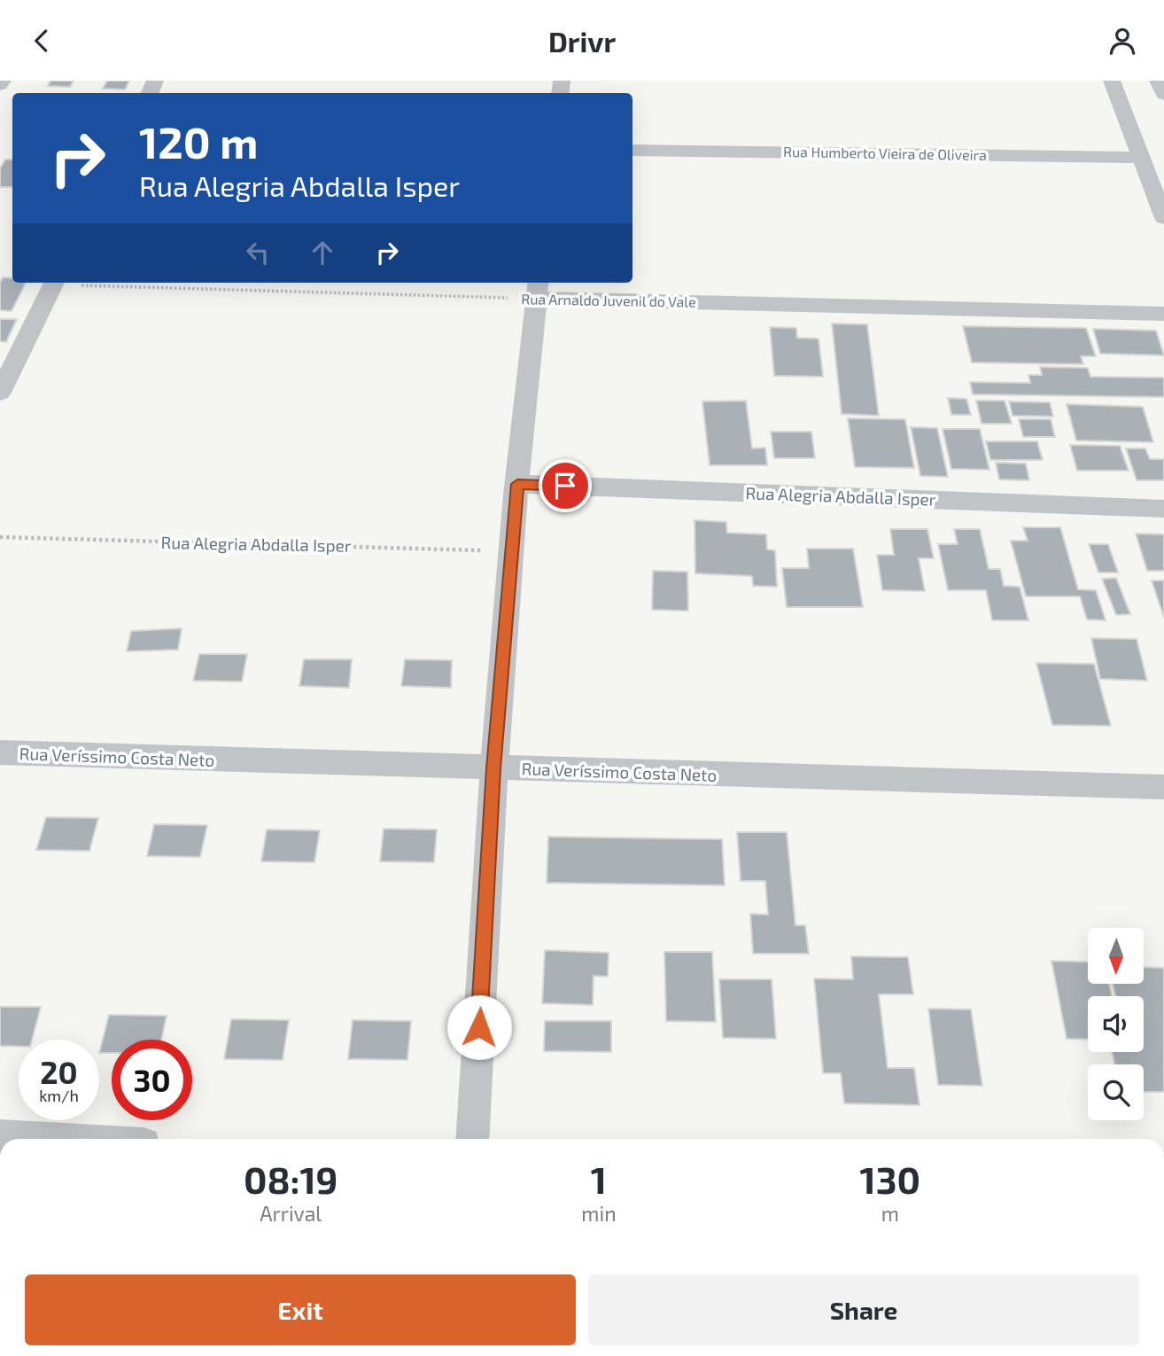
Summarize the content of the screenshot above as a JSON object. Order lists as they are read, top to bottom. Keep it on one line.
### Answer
{"streets":{"street":["Rua Humberto Vieira de Oliveira","Rua Arnaldo Juvenil do Vale","Rua Alegria Abdalla Isper","Rua Veríssimo Costa Neto"]},"north":"bottom","page":{"header":"Drivr","turn":["120 m","Rua Alegria Abdalla Isper"],"speed":"20 km/h","limit":"30","eta":["08:19","Arrival","1","min","130","m"],"buttons":["Exit","Share"]}}
